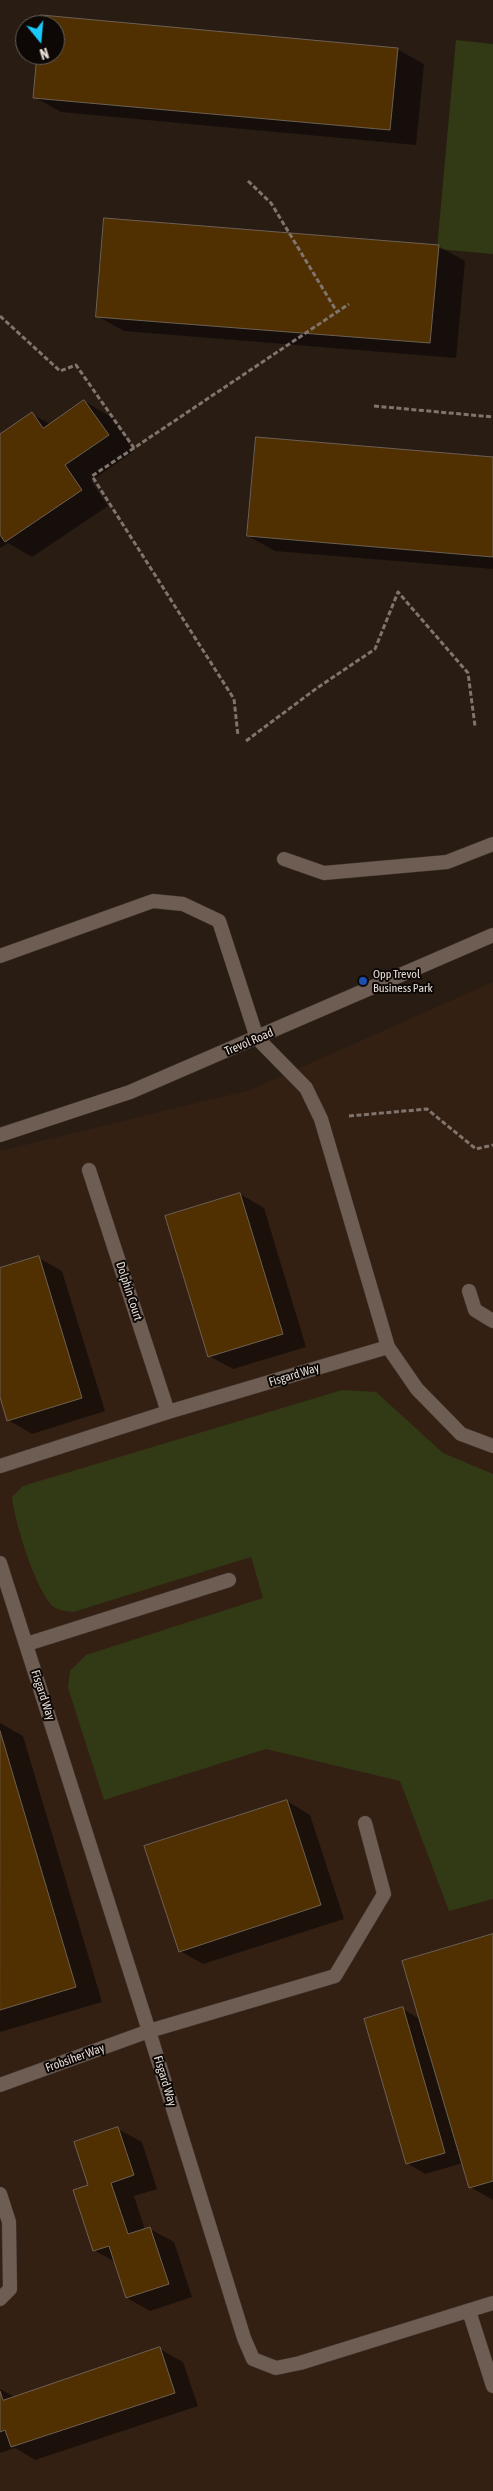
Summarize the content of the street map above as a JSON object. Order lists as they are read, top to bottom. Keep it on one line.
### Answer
{"streets":{"street":["Trevol Road","Dolphin Court","Fisgard Way","Frobsiher Way"]},"crossings":[["Dolphin Court","Fisgard Way"],["Fisgard Way","Frobsiher Way"]],"places":["Opp Trevol Business Park"],"north":"bottom"}
